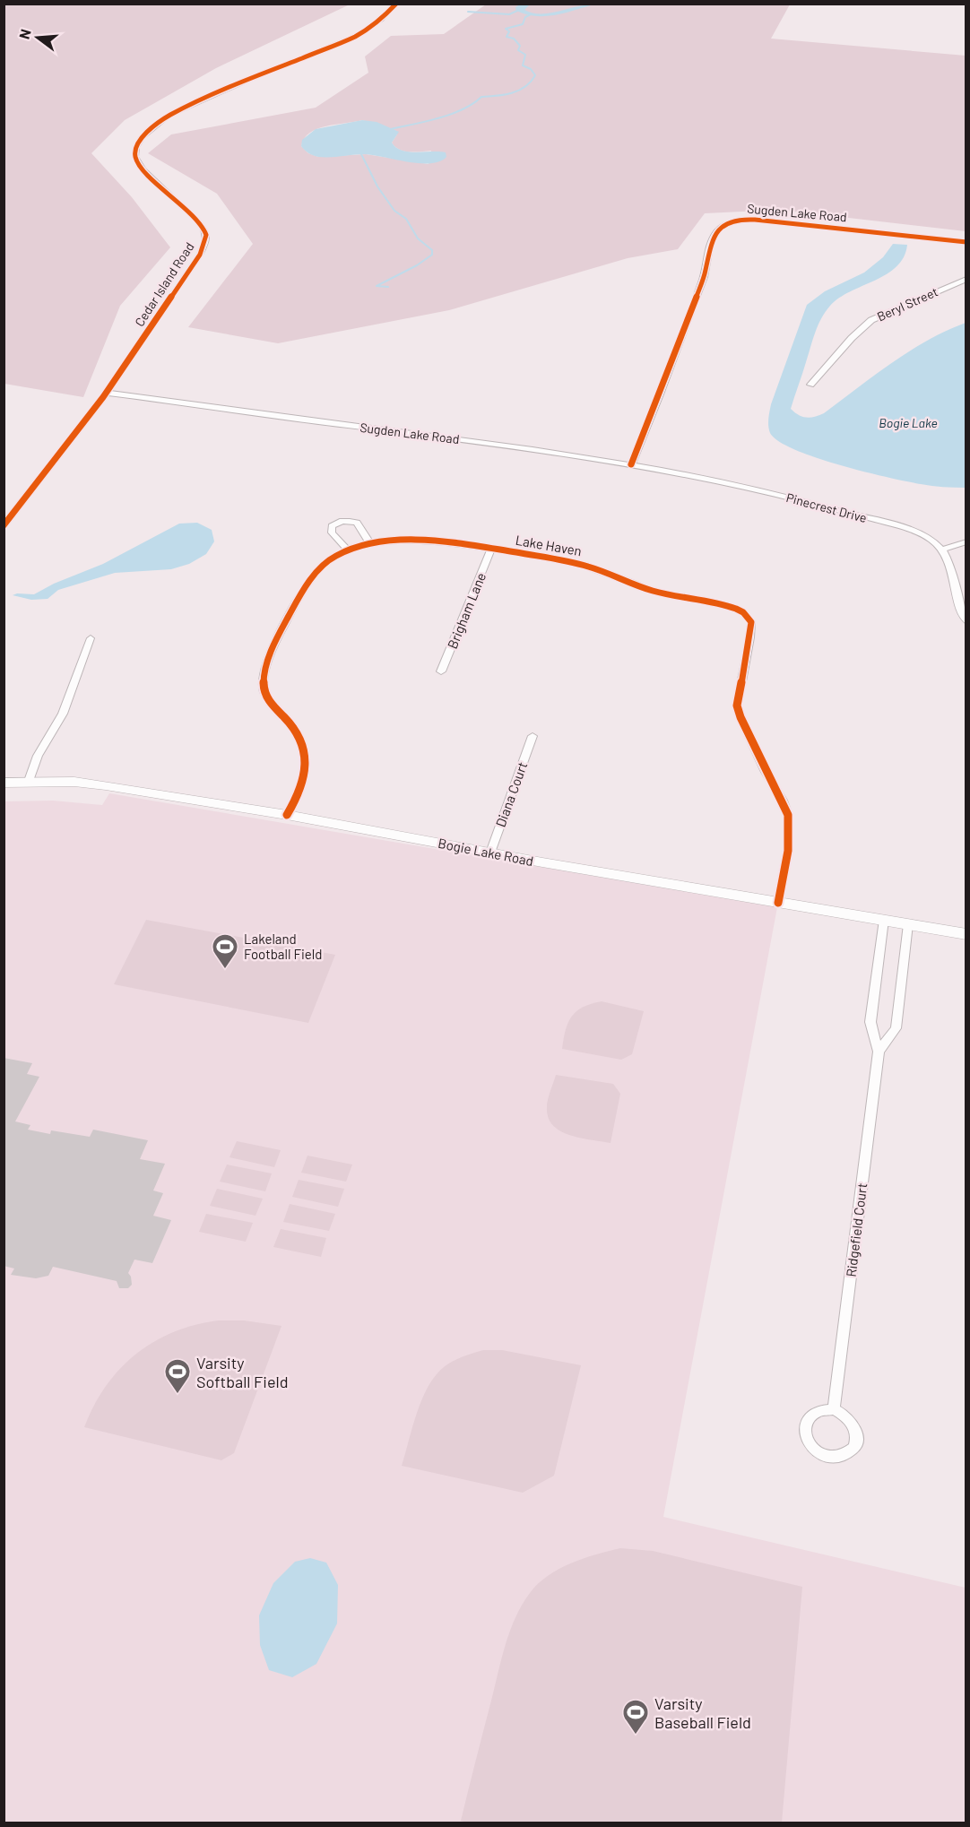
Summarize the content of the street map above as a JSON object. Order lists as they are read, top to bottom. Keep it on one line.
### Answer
{"streets":{"main road":["Bogie Lake Road"],"street":["Sugden Lake Road","Cedar Island Road","Beryl Street","Pinecrest Drive","Lake Haven","Brigham Lane","Diana Court","Ridgefield Court"]},"crossings":[["Sugden Lake Road","Cedar Island Road"],["Sugden Lake Road","Pinecrest Drive"],["Lake Haven","Brigham Lane"],["Lake Haven","Bogie Lake Road"],["Diana Court","Bogie Lake Road"],["Bogie Lake Road","Ridgefield Court"]],"water":["Bogie Lake"],"places":{"sports":["Lakeland Football Field","Varsity Softball Field","Varsity Baseball Field"]},"north":"left"}
